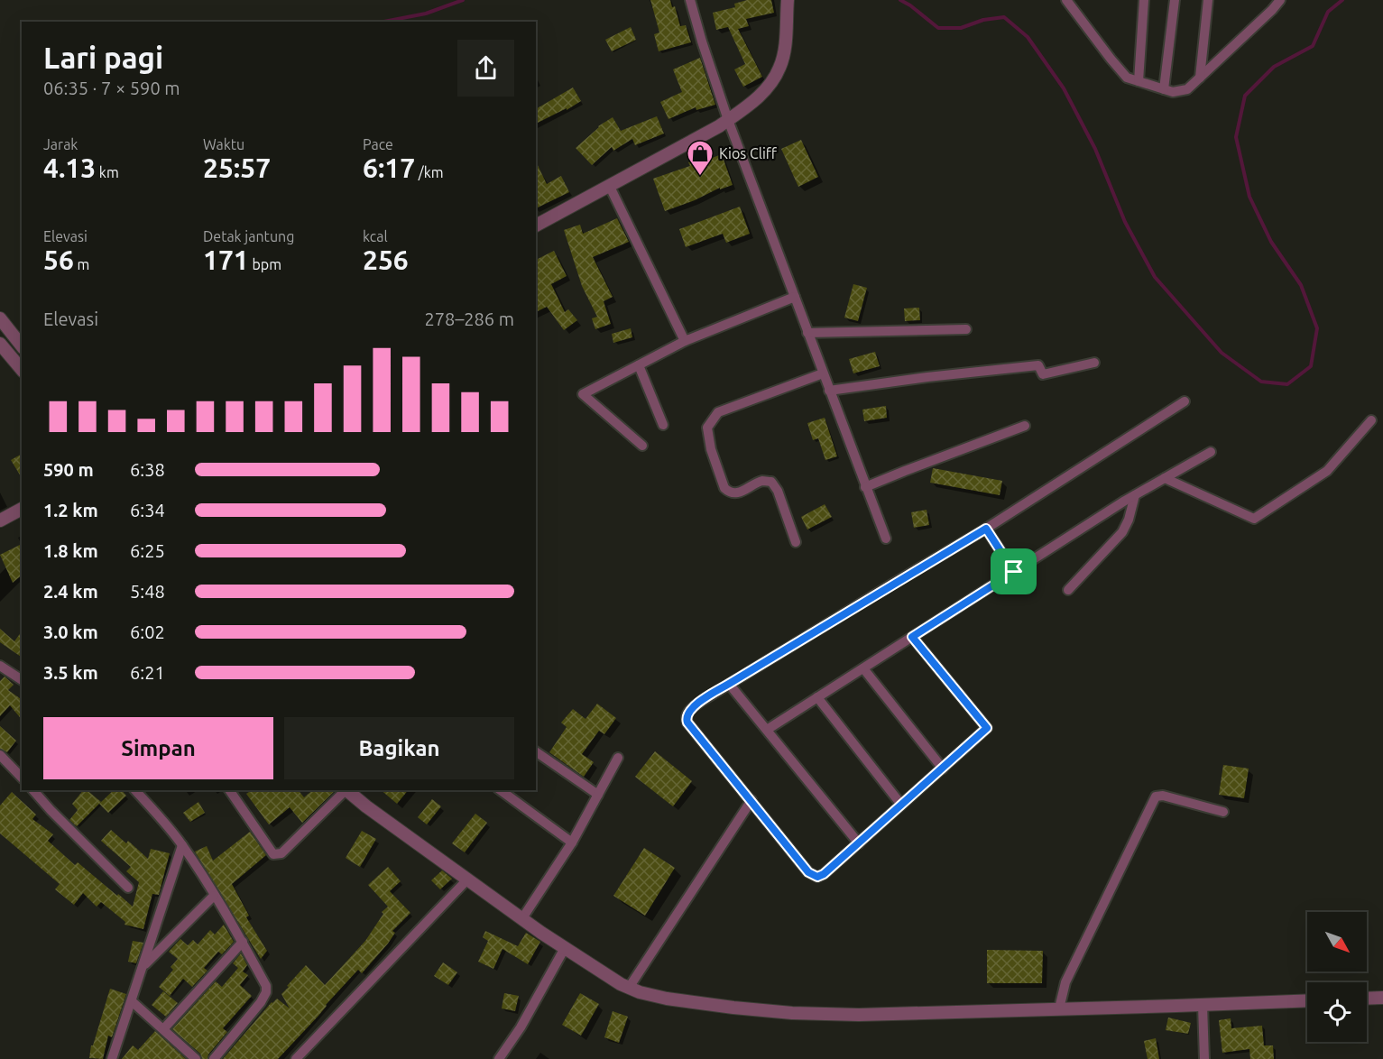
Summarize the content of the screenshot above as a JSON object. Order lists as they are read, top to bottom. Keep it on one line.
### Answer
{"places":{"shop":["Kios Cliff"]},"north":"bottom right","page":{"heading":["Lari pagi","06:35 · 7 × 590 m"],"stats":[["Jarak","4.13 km"],["Waktu","25:57"],["Pace","6:17 /km"],["Elevasi","56 m"],["Detak jantung","171 bpm"],["kcal","256"]],"chart":["Elevasi","278–286 m"],"list":[{"name":"590 m","note":"6:38"},{"name":"1.2 km","note":"6:34"},{"name":"1.8 km","note":"6:25"},{"name":"2.4 km","note":"5:48"},{"name":"3.0 km","note":"6:02"},{"name":"3.5 km","note":"6:21"}],"buttons":["Simpan","Bagikan"]}}
